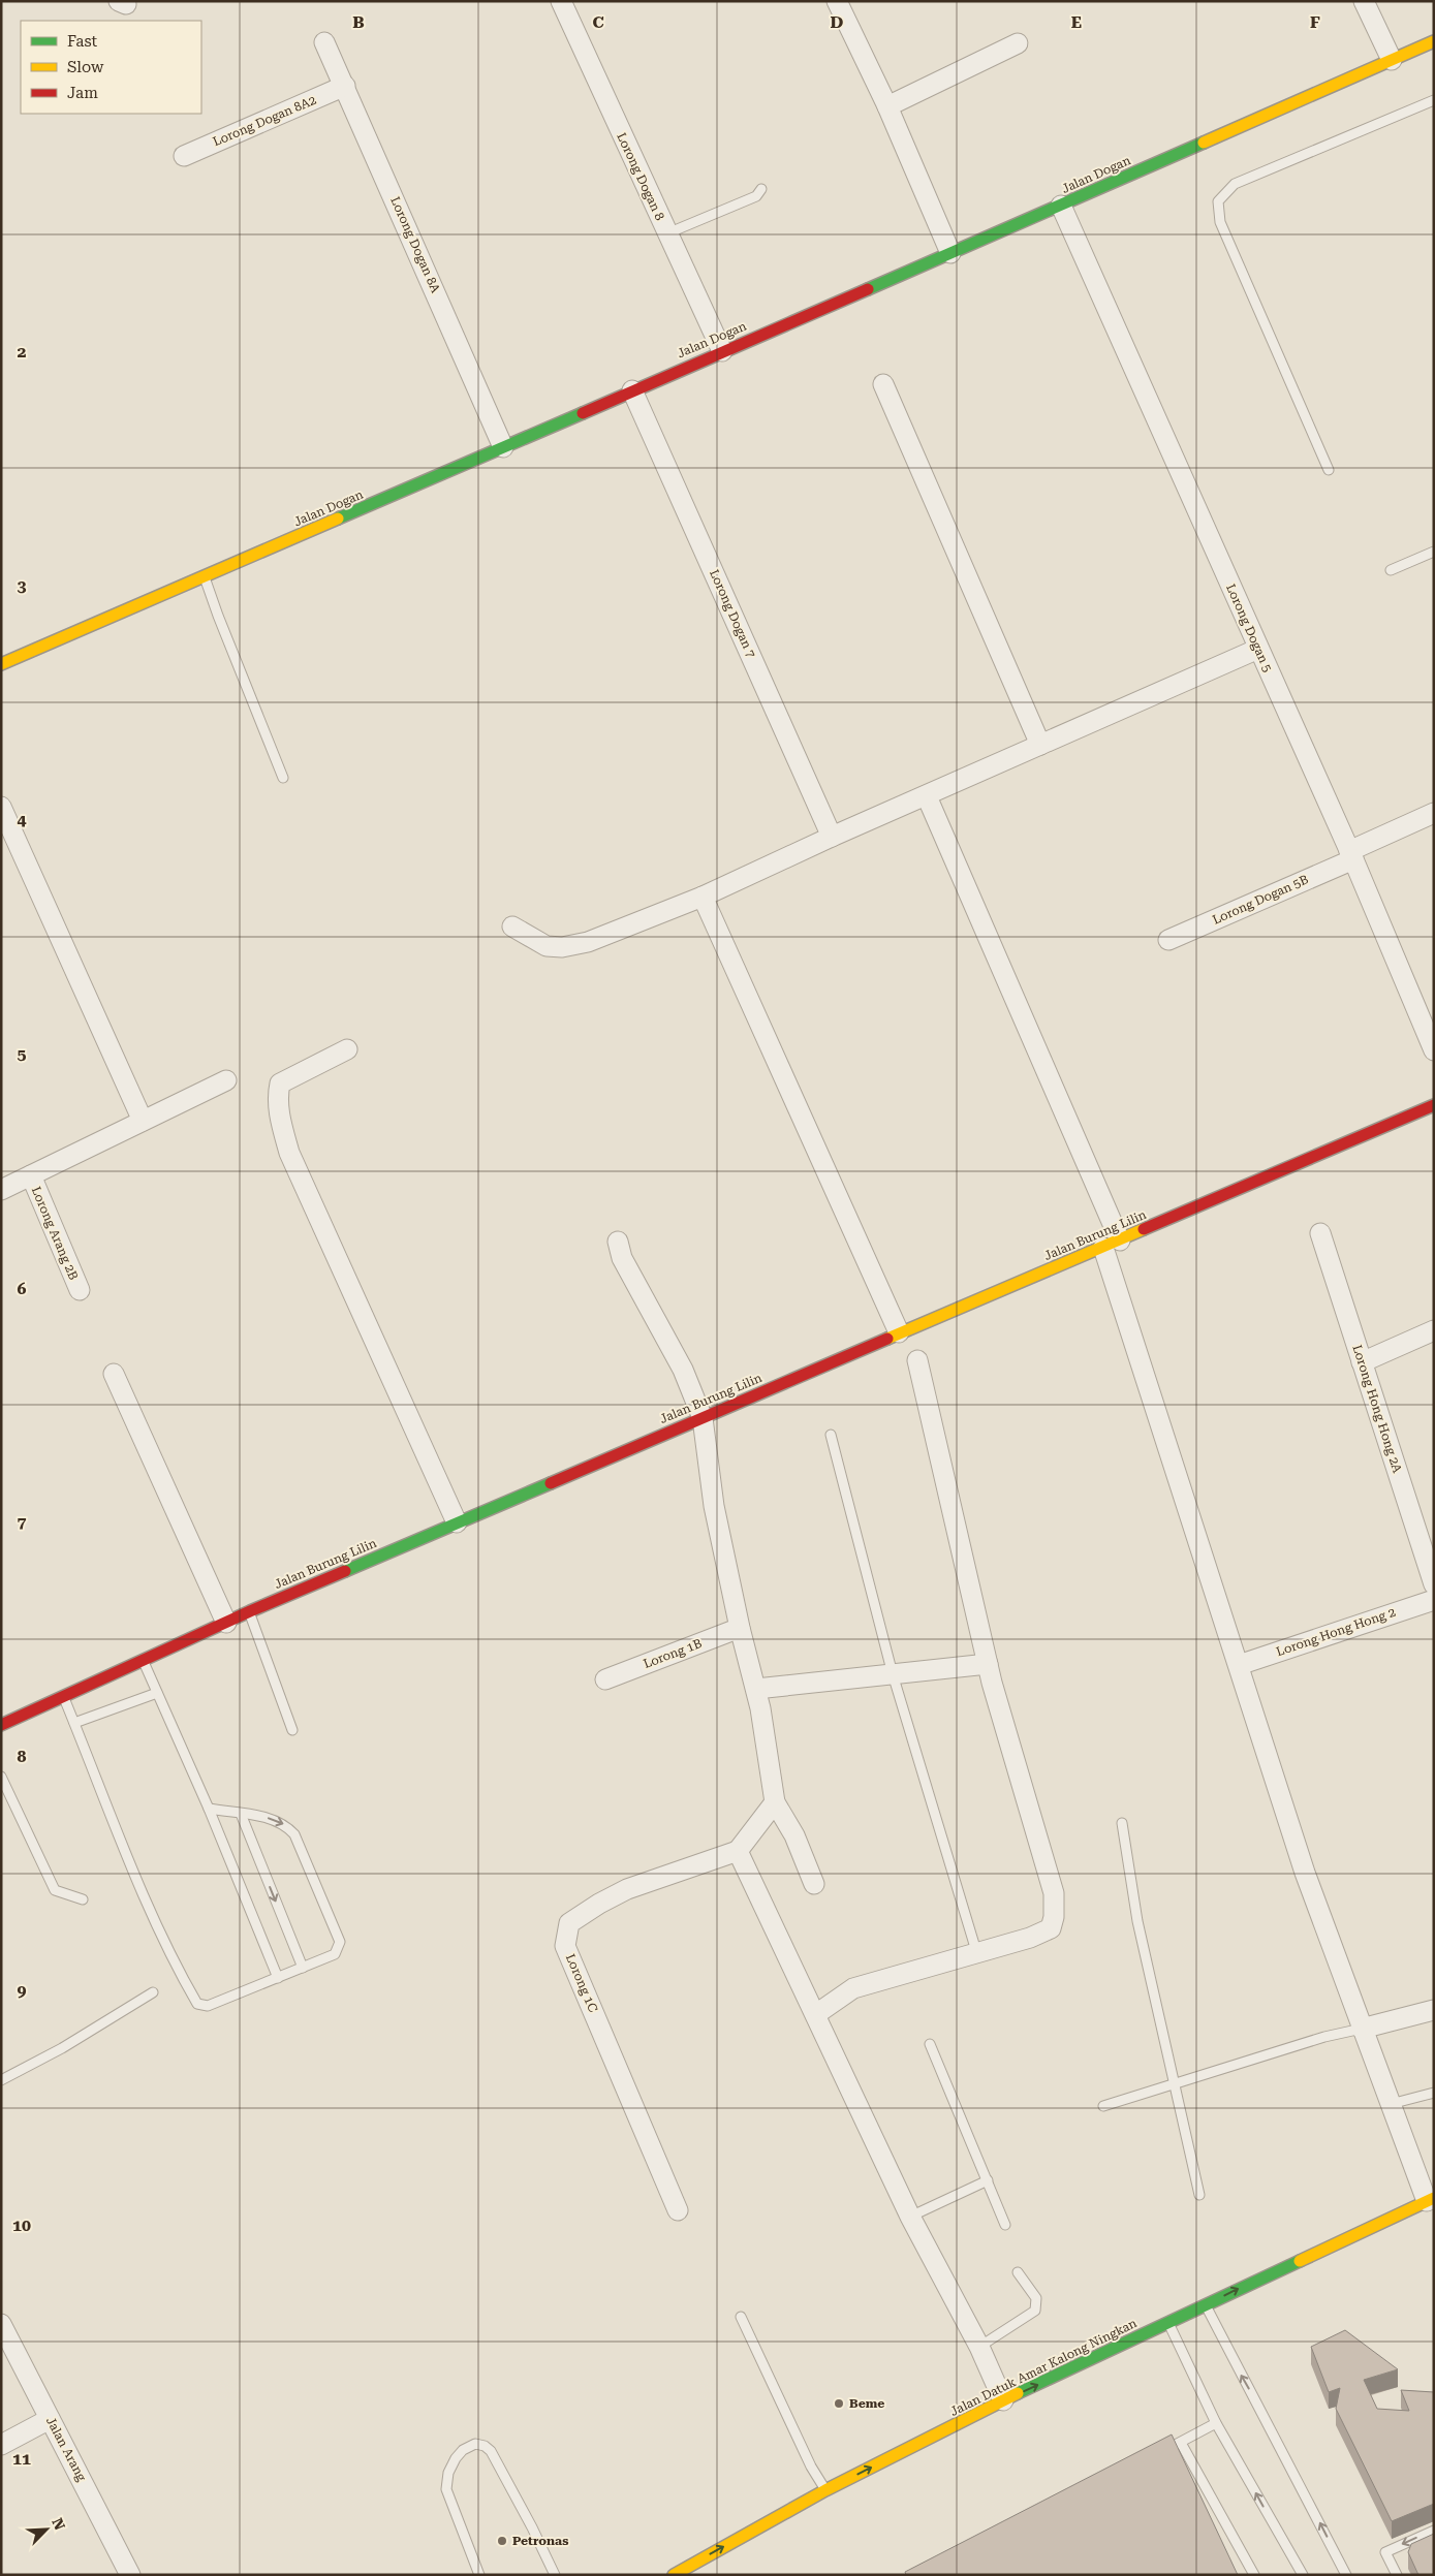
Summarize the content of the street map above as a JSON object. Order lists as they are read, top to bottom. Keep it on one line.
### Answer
{"streets":{"main road":["Jalan Dogan","Jalan Burung Lilin","Jalan Datuk Amar Kalong Ningkan"],"street":["Lorong Dogan 8A2","Lorong Dogan 8","Lorong Dogan 8A","Lorong Dogan 7","Lorong Dogan 5","Lorong Dogan 5B","Lorong Arang 2B","Lorong Hong Hong 2A","Lorong Hong Hong 2","Lorong 1B","Lorong 1C","Jalan Arang"]},"crossings":[["Lorong Dogan 8A2","Lorong Dogan 8A"],["Jalan Dogan","Lorong Dogan 8"],["Jalan Dogan","Lorong Dogan 8A"],["Jalan Dogan","Lorong Dogan 7"],["Jalan Dogan","Lorong Dogan 5"],["Lorong Dogan 5","Lorong Dogan 5B"]],"one_way":["Jalan Datuk Amar Kalong Ningkan"],"places":["Beme","Petronas"],"legend":["Fast","Slow","Jam"],"north":"top right","grid":{"columns":["B","C","D","E","F"],"rows":["2","3","4","5","6","7","8","9","10","11"]}}
